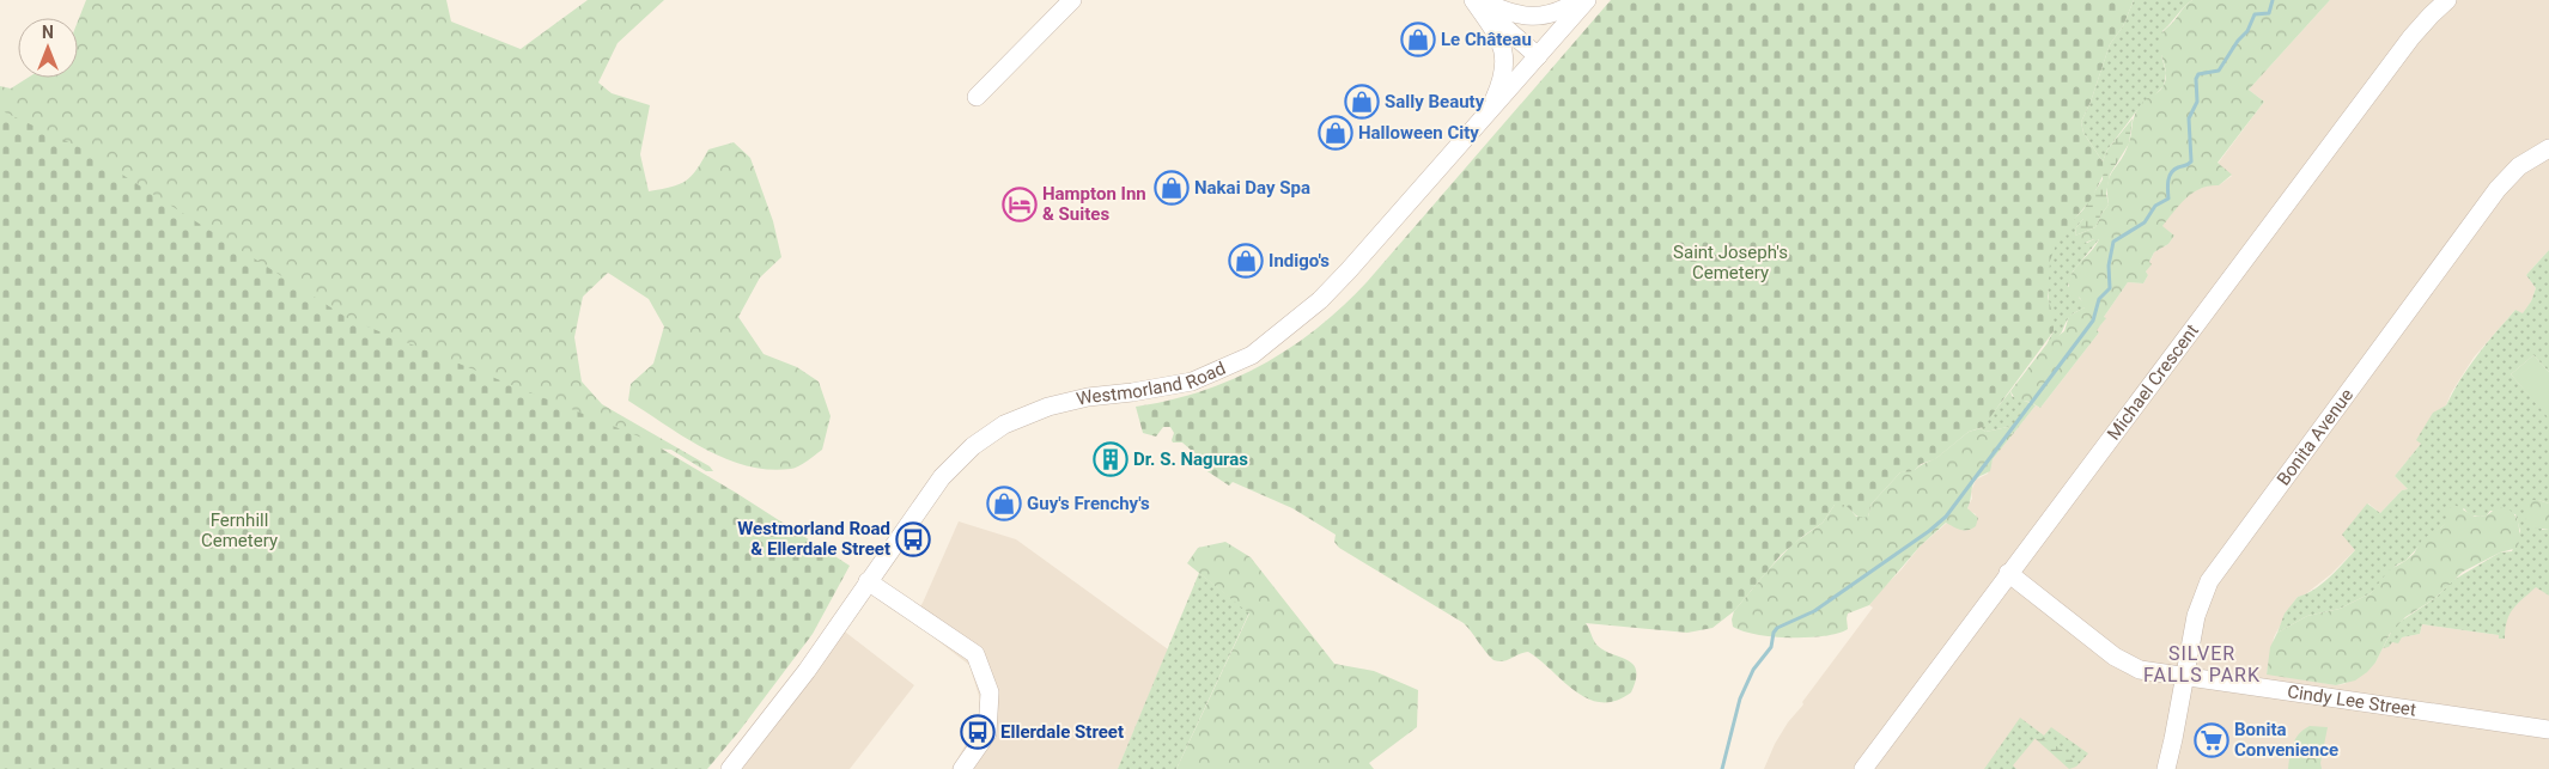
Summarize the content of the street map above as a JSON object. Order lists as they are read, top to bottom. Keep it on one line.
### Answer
{"streets":{"street":["Michael Crescent","Westmorland Road","Bonita Avenue","Cindy Lee Street"]},"crossings":[["Michael Crescent","Cindy Lee Street"],["Bonita Avenue","Cindy Lee Street"]],"districts":["SILVER FALLS PARK"],"parks":["Saint Joseph's Cemetery","Fernhill Cemetery"],"places":{"shop":["Le Château","Sally Beauty","Halloween City","Nakai Day Spa","Indigo's","Guy's Frenchy's"],"hotel":["Hampton Inn & Suites"],"building":["Dr. S. Naguras"],"bus stop":["Westmorland Road & Ellerdale Street","Ellerdale Street"],"supermarket":["Bonita Convenience"]},"north":"top"}
